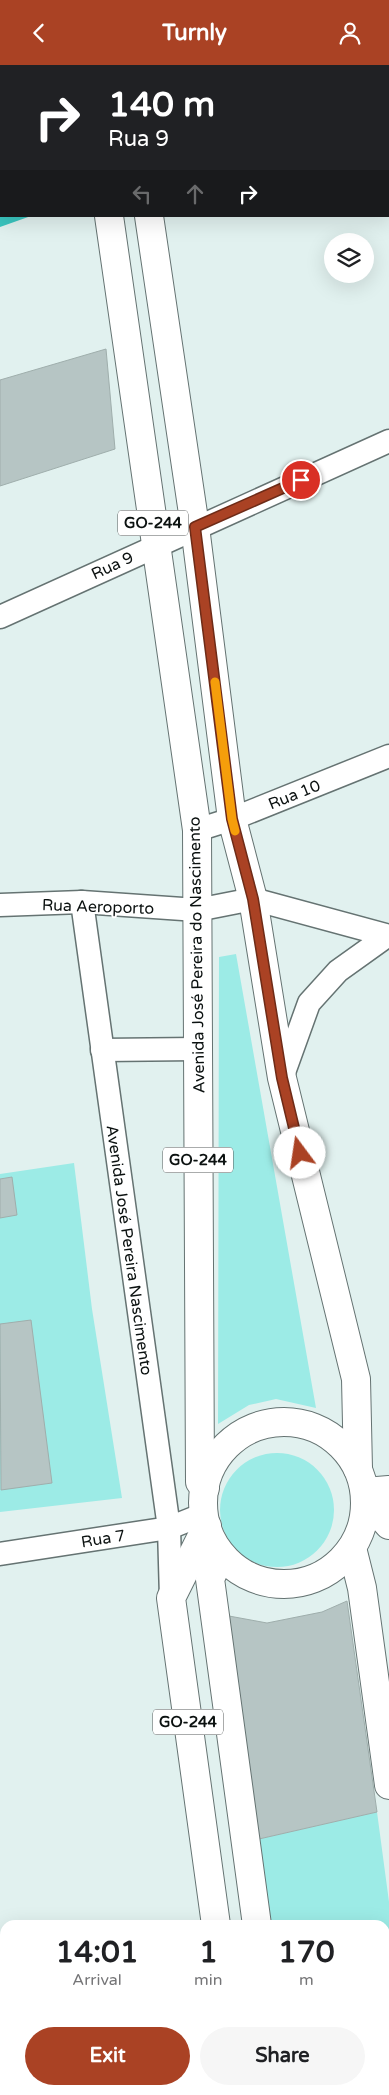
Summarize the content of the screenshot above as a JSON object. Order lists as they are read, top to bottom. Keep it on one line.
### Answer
{"streets":{"main road":["GO-244","Avenida José Pereira do Nascimento","Avenida José Pereira Nascimento"],"street":["Rua 9","Rua 10","Rua Aeroporto","Rua 7"]},"crossings":[["GO-244","Avenida José Pereira do Nascimento"],["GO-244","Rua 7"],["Rua 9","Avenida José Pereira do Nascimento"],["Rua 10","Avenida José Pereira do Nascimento"],["Rua Aeroporto","Avenida José Pereira do Nascimento"],["Rua Aeroporto","Avenida José Pereira Nascimento"],["Avenida José Pereira do Nascimento","Rua 7"],["Avenida José Pereira Nascimento","Rua 7"]],"page":{"header":"Turnly","turn":["140 m","Rua 9"],"eta":["14:01","Arrival","1","min","170","m"],"buttons":["Exit","Share"]}}
